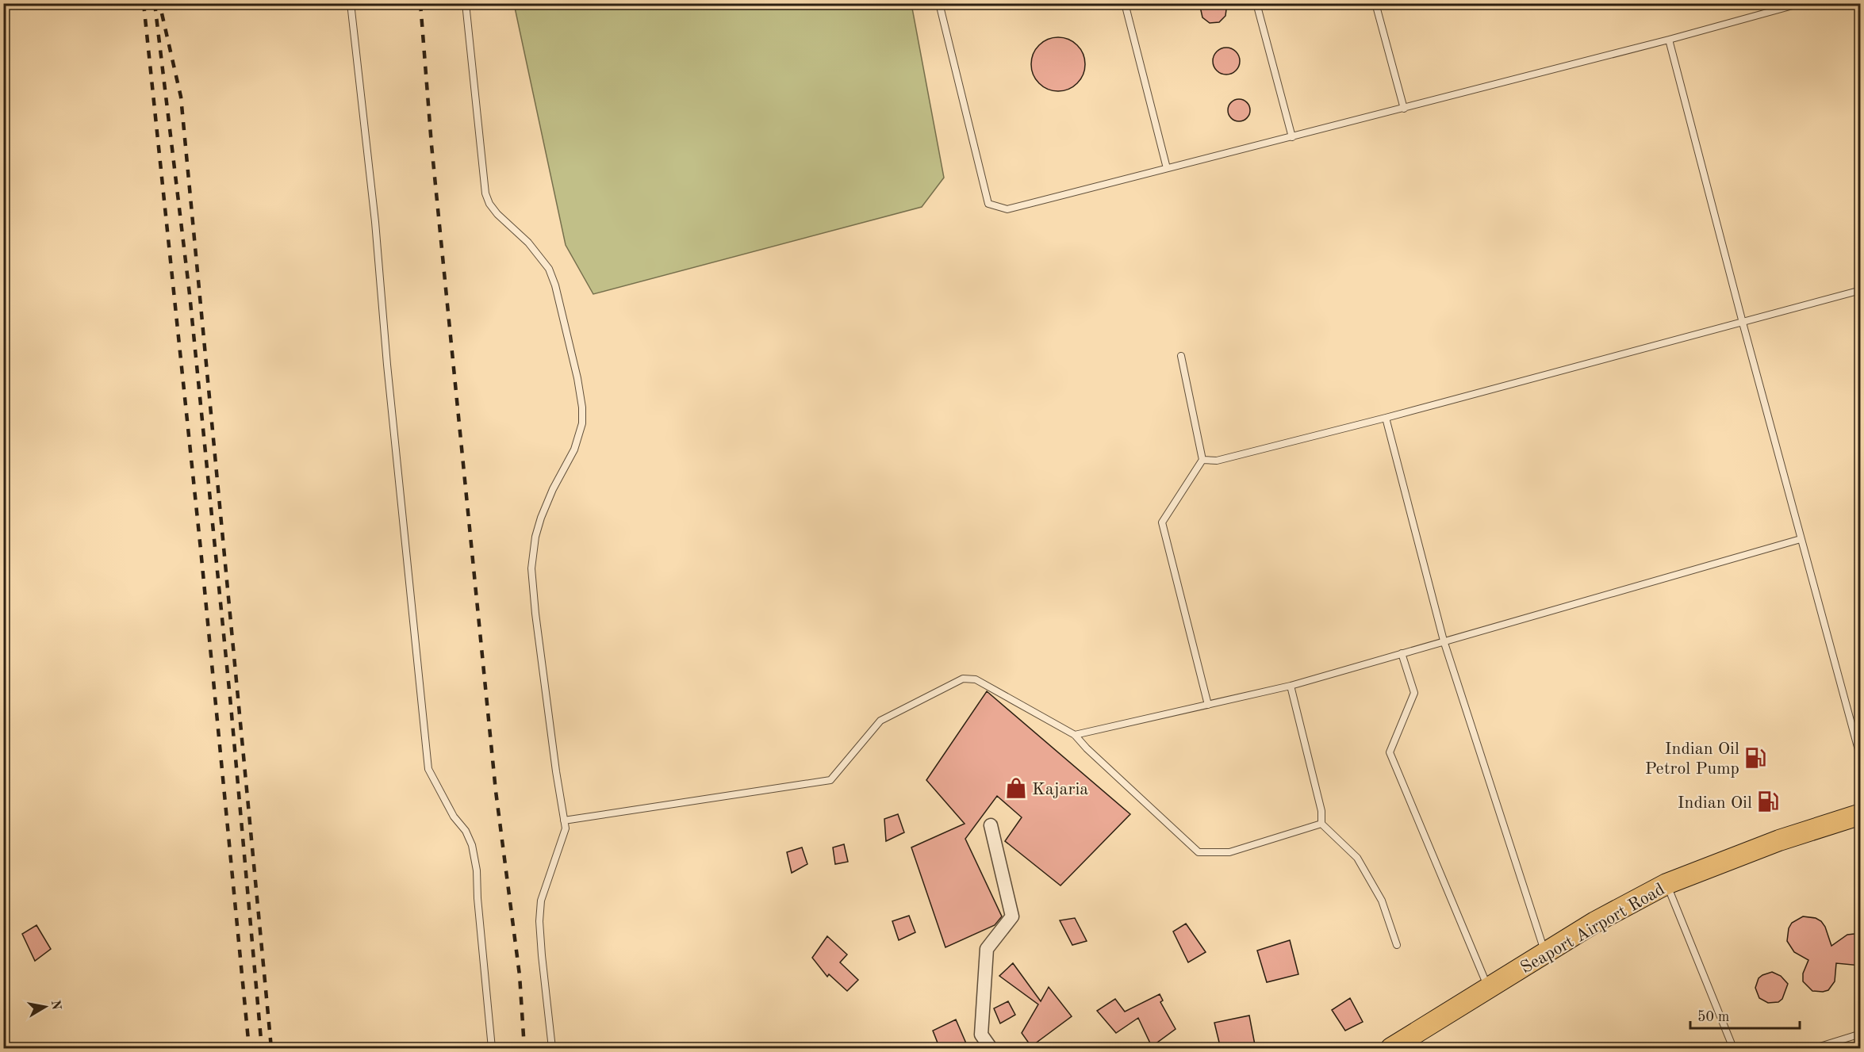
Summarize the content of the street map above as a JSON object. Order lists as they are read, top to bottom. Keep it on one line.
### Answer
{"streets":{"main road":["Seaport Airport Road"]},"places":{"fuel station":["Indian Oil Petrol Pump","Indian Oil"],"shop":["Kajaria"]},"scale_bar":"50 m","north":"right"}
